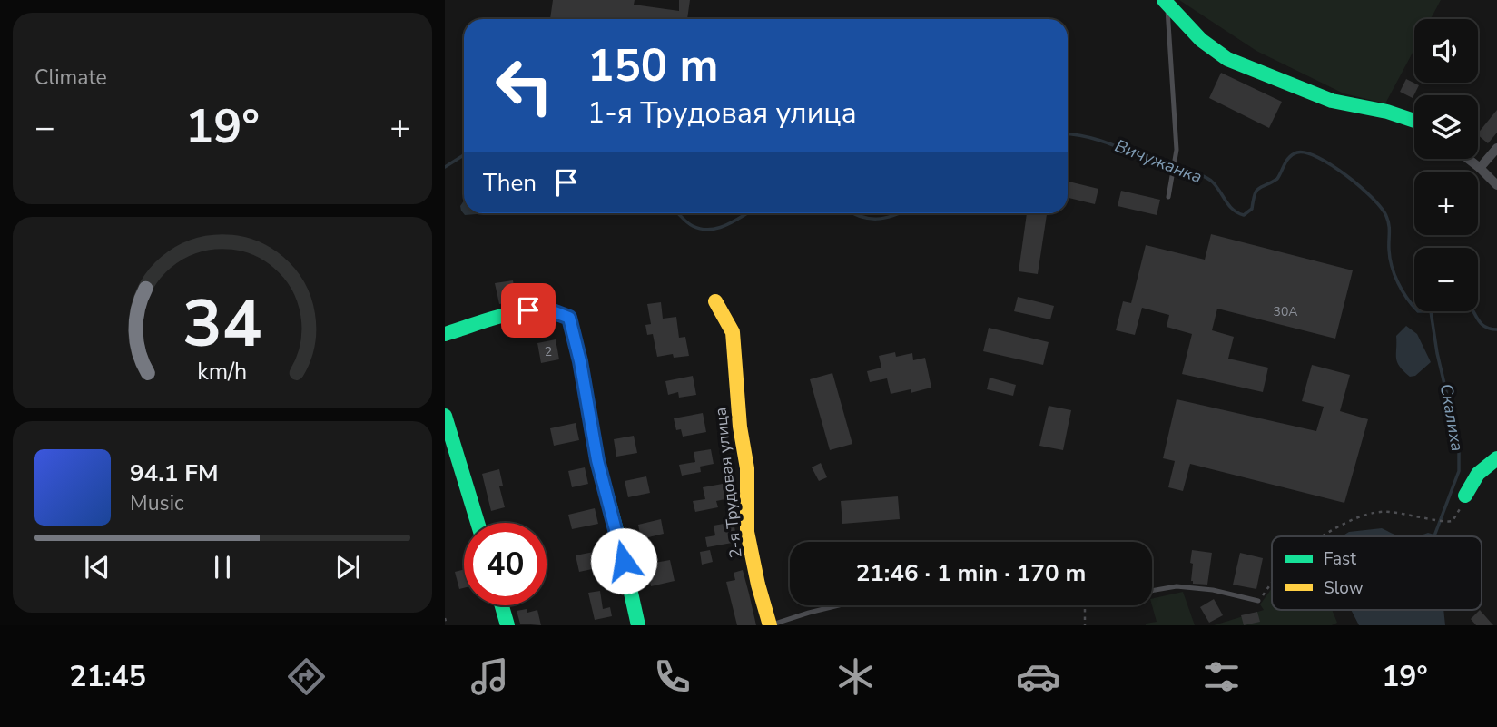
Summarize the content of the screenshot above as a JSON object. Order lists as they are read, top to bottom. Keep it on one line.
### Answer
{"streets":{"street":["2-я Трудовая улица"]},"water":["Вичужанка","Скалиха"],"house_numbers":["30А","2"],"legend":["Fast","Slow"],"page":{"tile":"Climate","map_buttons":["+","−"],"turn":["150 m","1-я Трудовая улица"],"heat":["−","19°","+"],"then":"Then","song":["94.1 FM","Music"],"limit":"40","trip":"21:46 · 1 min · 170 m","tabs":["21:45","19°"],"gauge":["34","km/h"]}}
